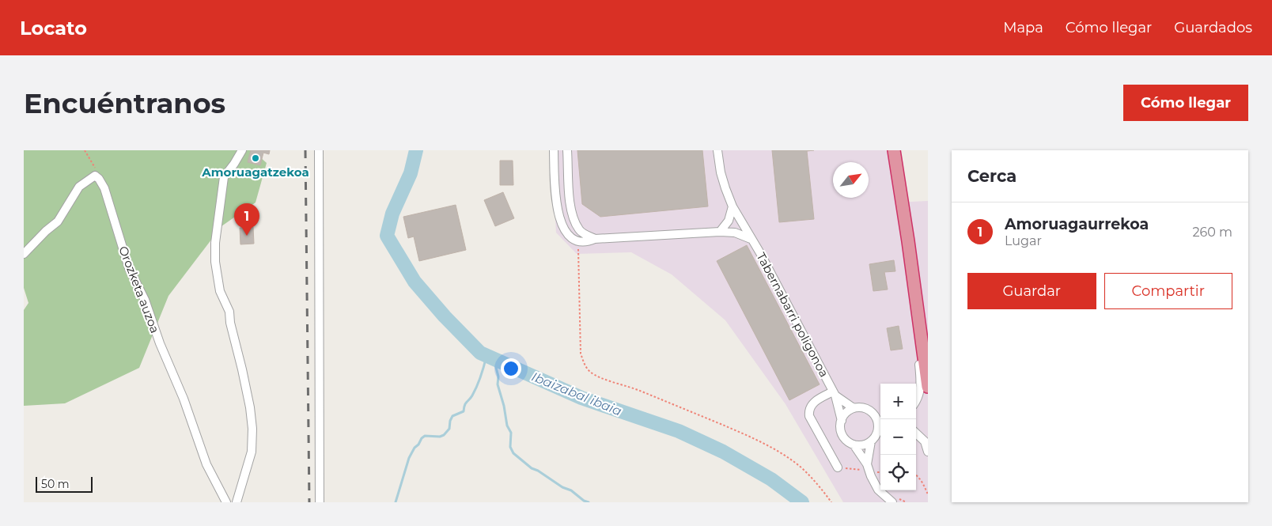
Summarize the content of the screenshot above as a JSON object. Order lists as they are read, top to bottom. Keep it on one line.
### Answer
{"streets":{"street":["Orozketa auzoa","Tabernabarri poligonoa"]},"water":["Ibaizabal ibaia"],"places":["Amoruagatzekoa"],"scale_bar":"50 m","north":"top right","page":{"header":"Locato","nav":["Mapa","Cómo llegar","Guardados"],"buttons":["Cómo llegar",["Guardar","Compartir"]],"title":"Encuéntranos","heading":"Cerca","list":[{"mark":"1","name":"Amoruagaurrekoa","note":"Lugar","value":"260 m"}],"pins":"1","map_buttons":["+","−"],"scale":"50 m"}}
